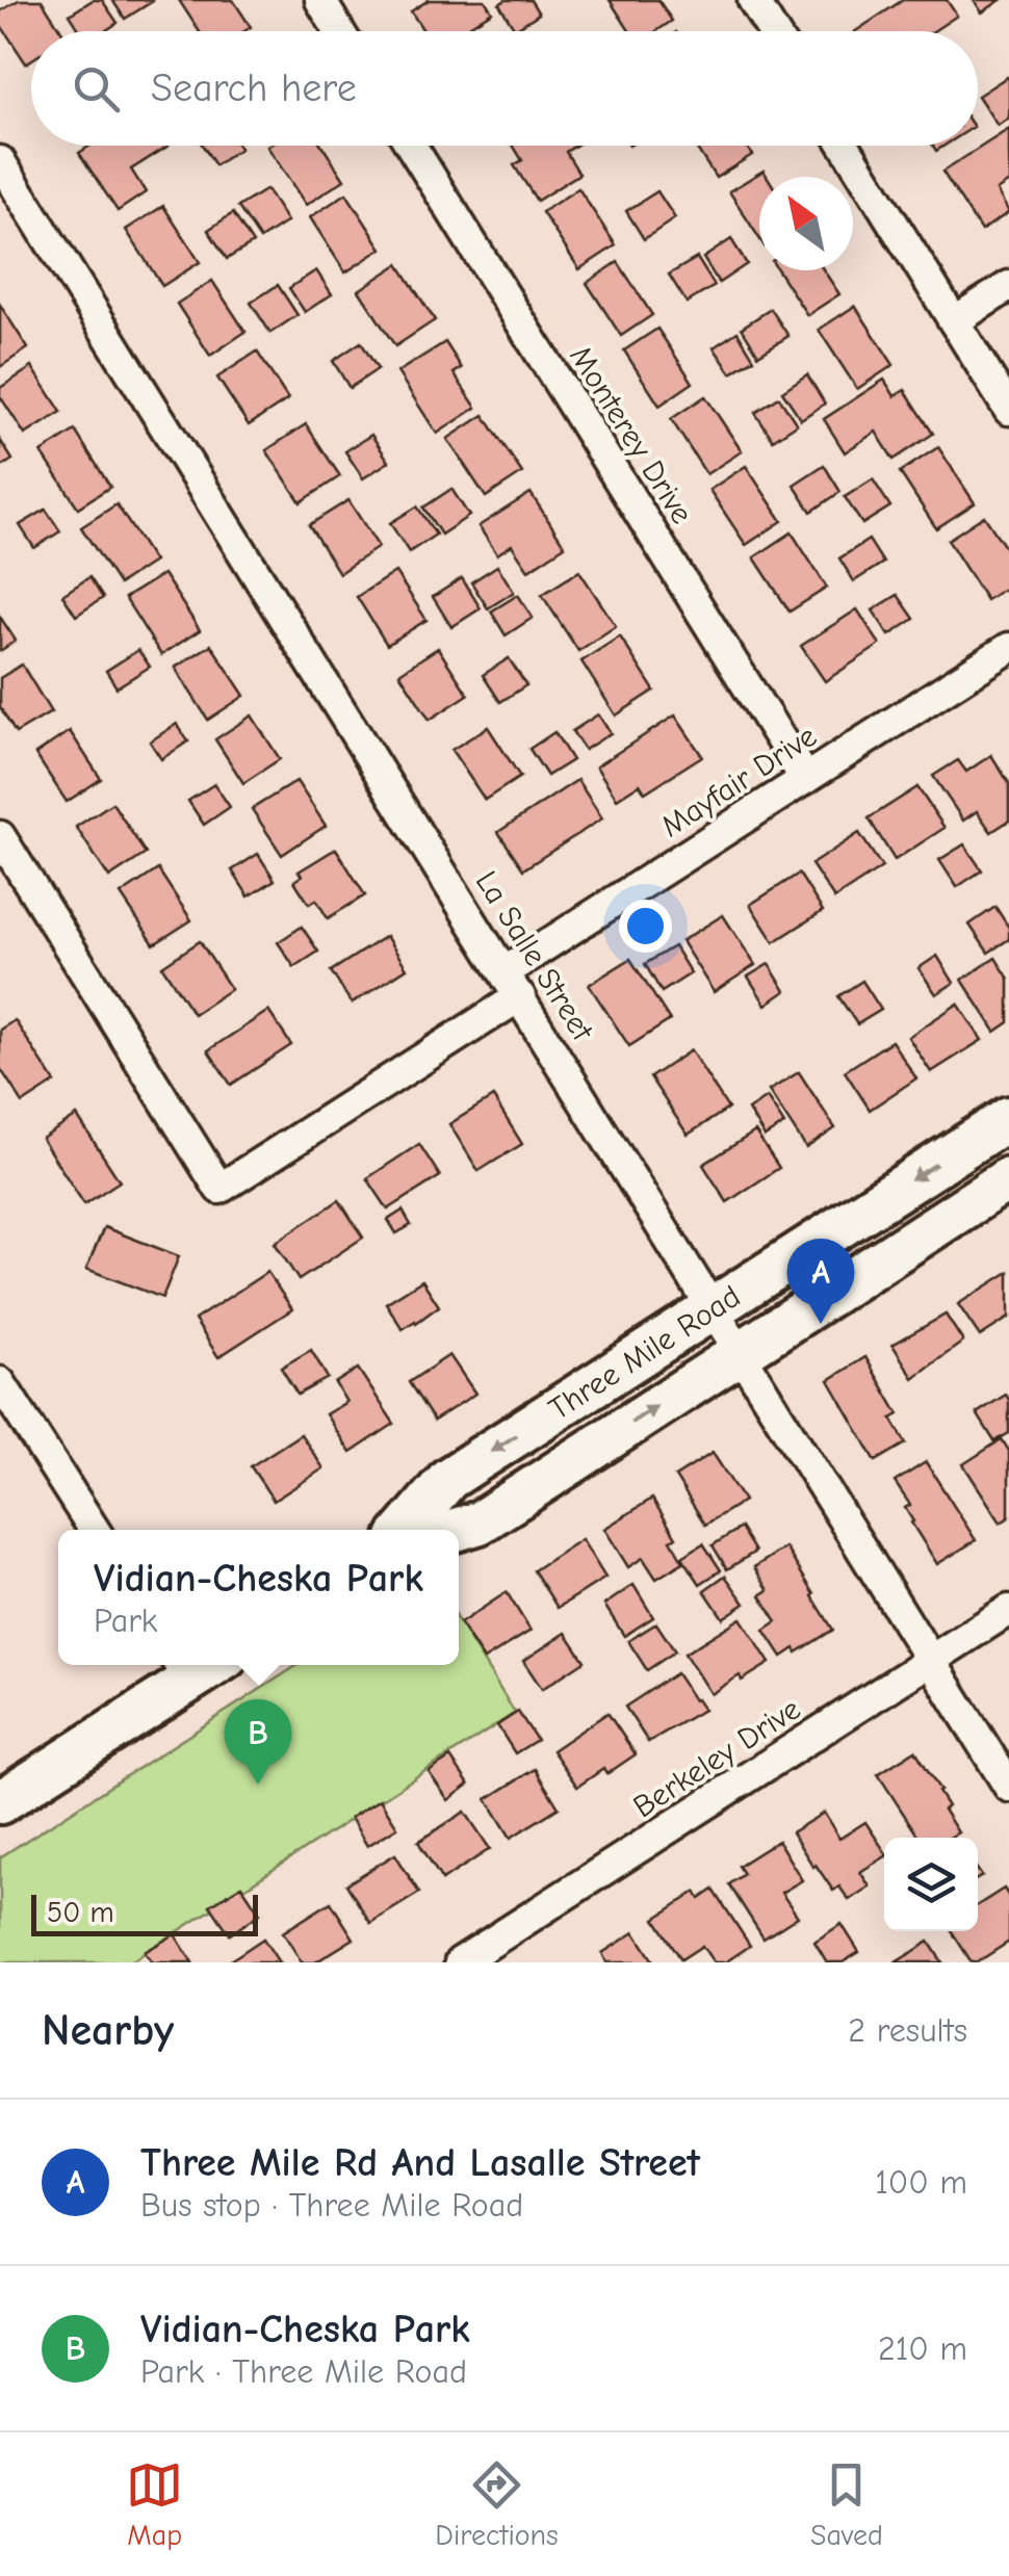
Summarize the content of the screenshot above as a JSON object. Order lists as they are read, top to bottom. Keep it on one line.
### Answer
{"streets":{"street":["Monterey Drive","Mayfair Drive","La Salle Street","Three Mile Road","Berkeley Drive"]},"crossings":[["Monterey Drive","Mayfair Drive"],["Mayfair Drive","La Salle Street"],["La Salle Street","Three Mile Road"],["La Salle Street","Berkeley Drive"]],"scale_bar":"50 m","north":"top left","page":{"search":"Search here","pins":["A","B"],"popup":["Vidian-Cheska Park","Park"],"scale":"50 m","heading":["Nearby","2 results"],"list":[{"mark":"A","name":"Three Mile Rd And Lasalle Street","note":"Bus stop · Three Mile Road","value":"100 m"},{"mark":"B","name":"Vidian-Cheska Park","note":"Park · Three Mile Road","value":"210 m"}],"nav":["Map","Directions","Saved"]}}
